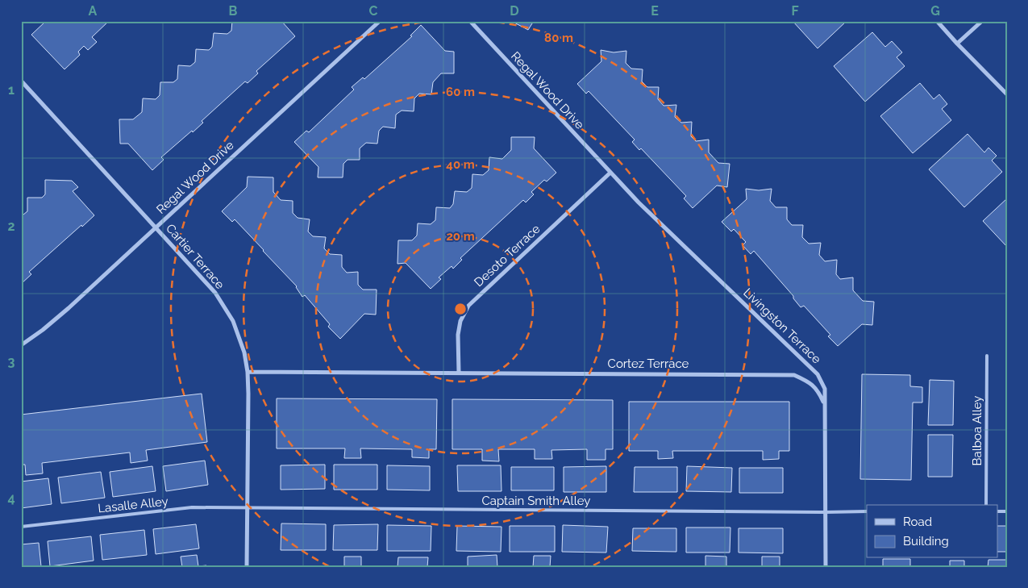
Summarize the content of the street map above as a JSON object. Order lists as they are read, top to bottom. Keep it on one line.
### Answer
{"streets":{"street":["Regal Wood Drive","Desoto Terrace","Cartier Terrace","Livingston Terrace","Cortez Terrace"],"lane":["Balboa Alley","Captain Smith Alley","Lasalle Alley"]},"crossings":[["Regal Wood Drive","Desoto Terrace"],["Regal Wood Drive","Cartier Terrace"],["Regal Wood Drive","Livingston Terrace"],["Desoto Terrace","Livingston Terrace"],["Desoto Terrace","Cortez Terrace"],["Cartier Terrace","Captain Smith Alley"],["Cartier Terrace","Lasalle Alley"],["Livingston Terrace","Cortez Terrace"],["Livingston Terrace","Captain Smith Alley"],["Captain Smith Alley","Lasalle Alley"]],"legend":["Road","Building"],"grid":{"columns":["A","B","C","D","E","F","G"],"rows":["1","2","3","4"]},"rings":["80 m","60 m","40 m","20 m"]}
